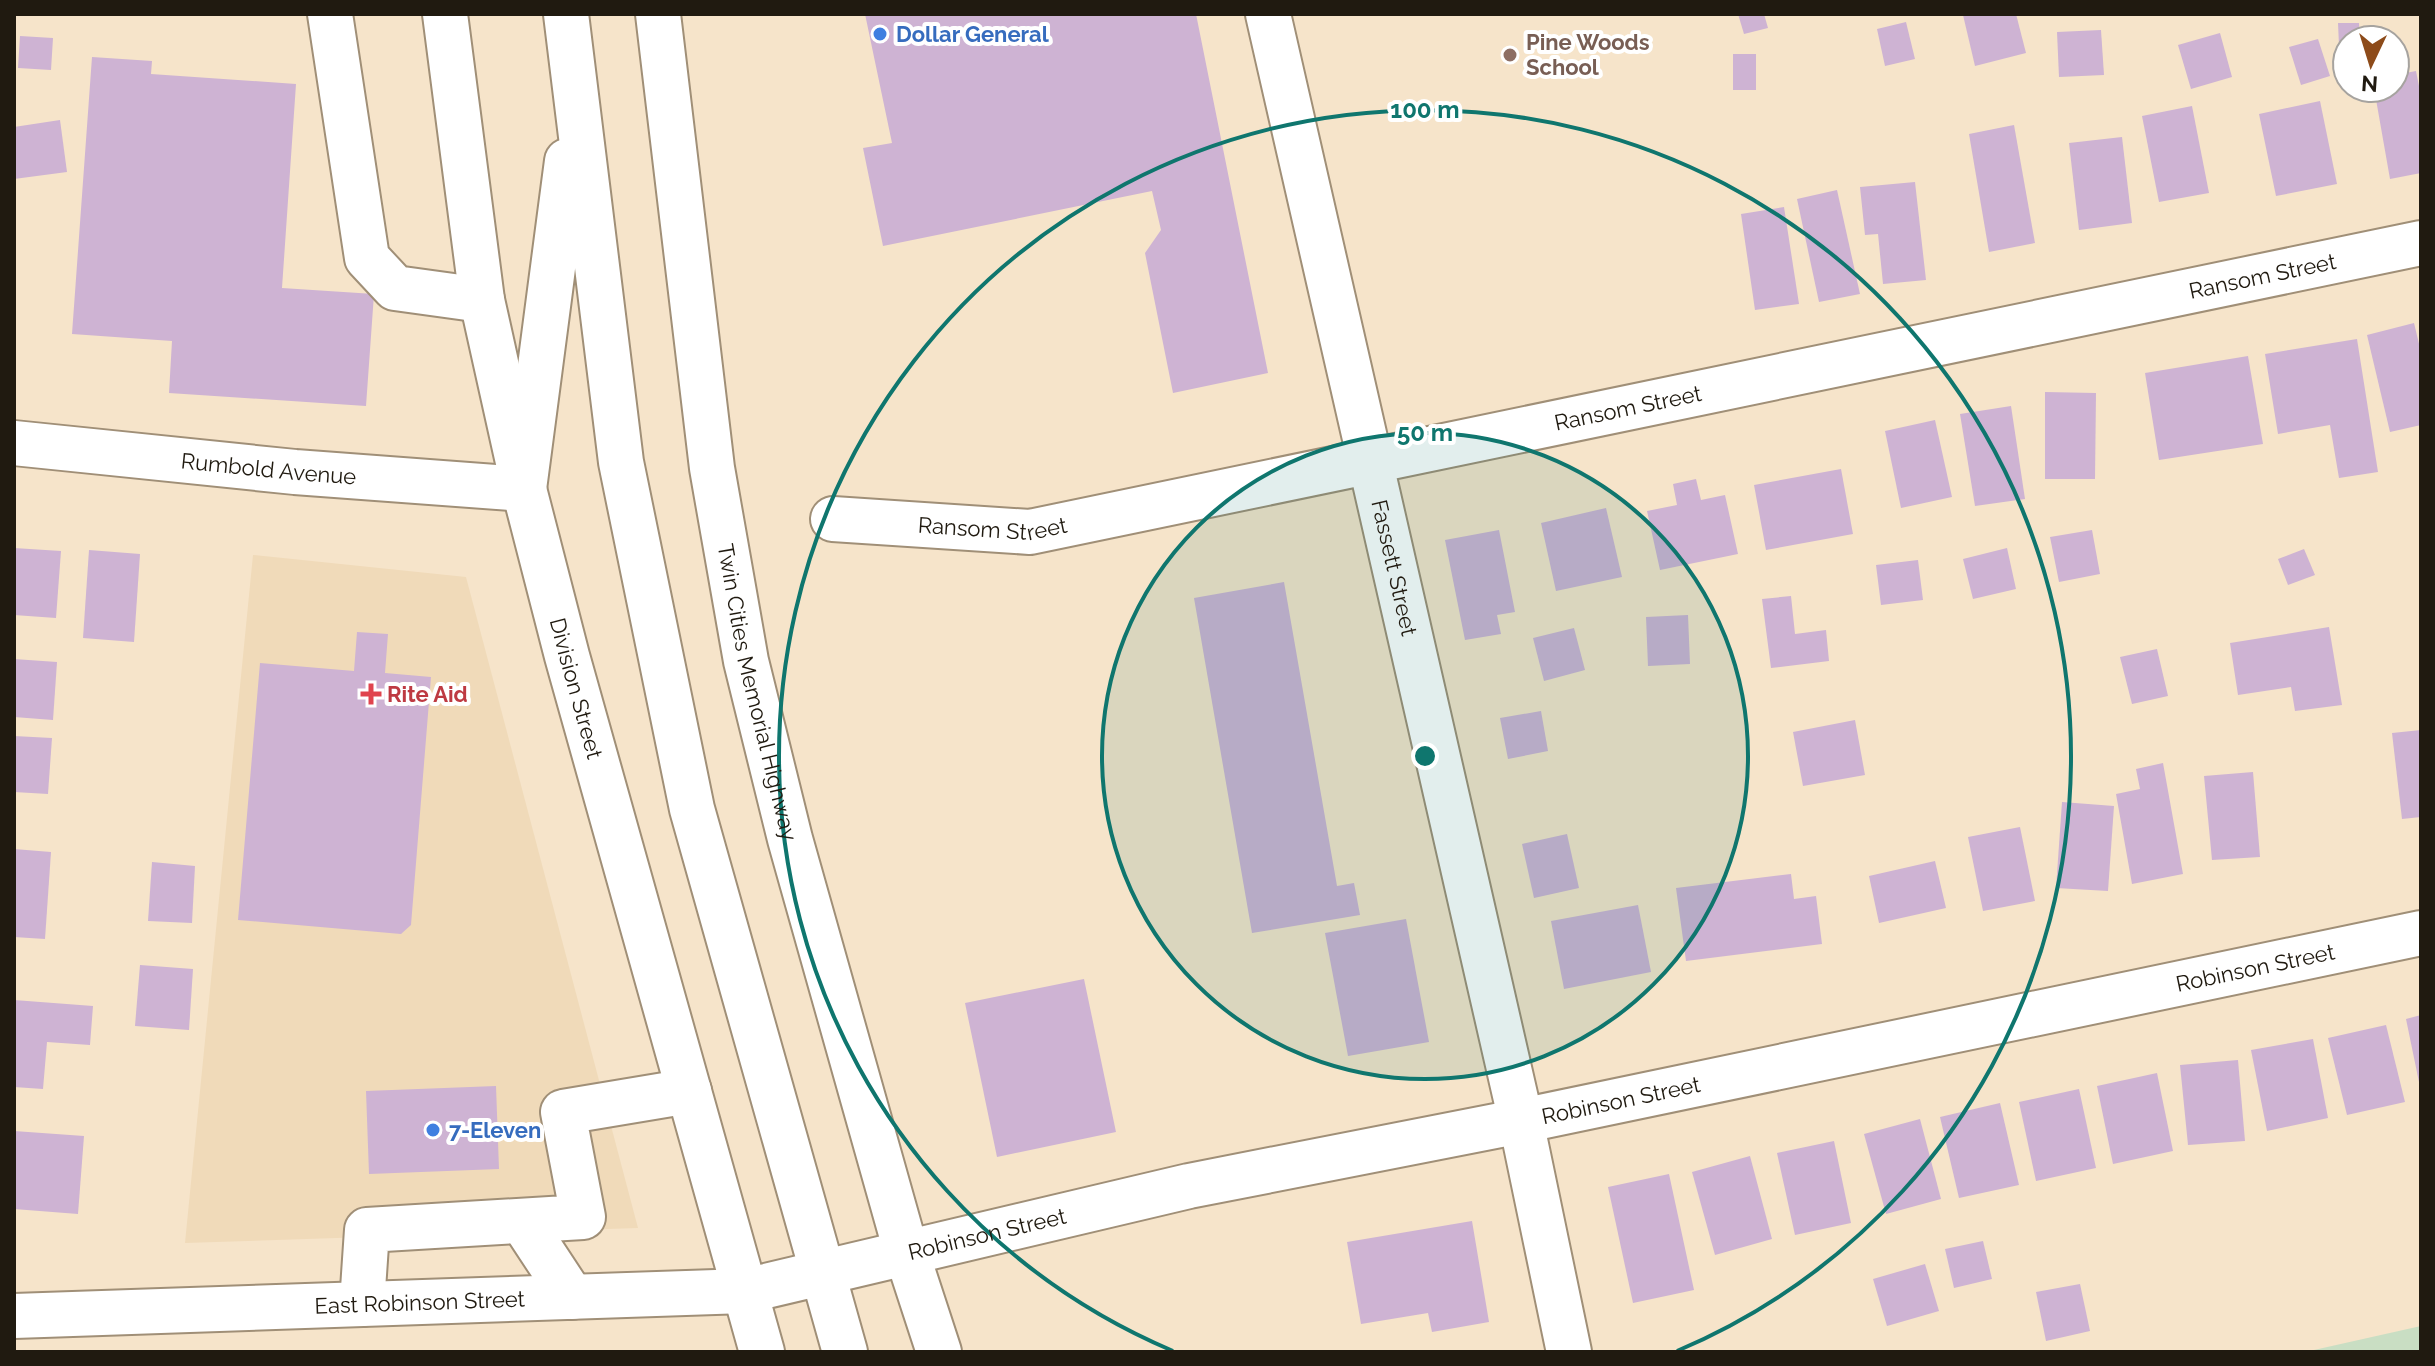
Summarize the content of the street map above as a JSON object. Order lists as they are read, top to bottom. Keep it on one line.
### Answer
{"streets":{"street":["Ransom Street","Rumbold Avenue","Fassett Street","Division Street","Twin Cities Memorial Highway","Robinson Street","East Robinson Street"]},"crossings":[["Ransom Street","Fassett Street"],["Rumbold Avenue","Division Street"],["Fassett Street","Robinson Street"],["Division Street","East Robinson Street"],["Twin Cities Memorial Highway","Robinson Street"],["Robinson Street","East Robinson Street"]],"places":{"other":["Dollar General","Pine Woods School","7-Eleven"],"health":["Rite Aid"]},"north":"bottom","rings":["100 m","50 m"]}
